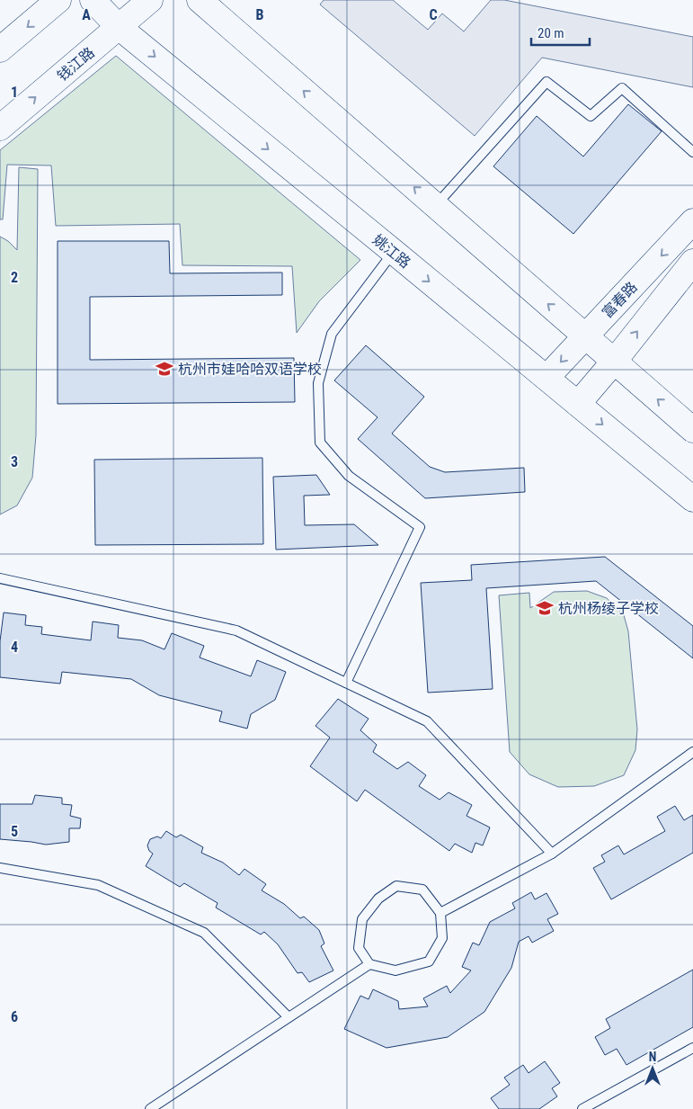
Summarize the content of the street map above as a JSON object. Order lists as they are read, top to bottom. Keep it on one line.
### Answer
{"streets":{"street":["钱江路","姚江路","富春路"]},"crossings":[["钱江路","姚江路"],["姚江路","富春路"]],"places":{"school or university":["杭州市娃哈哈双语学校","杭州杨绫子学校"]},"scale_bar":"20 m","north":"top","grid":{"columns":["A","B","C"],"rows":["1","2","3","4","5","6"]}}
